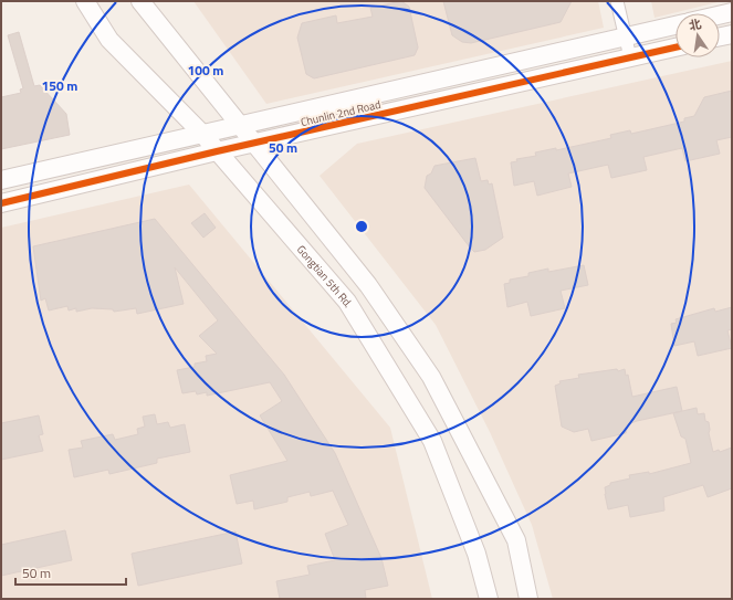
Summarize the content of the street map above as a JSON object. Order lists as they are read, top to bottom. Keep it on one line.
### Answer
{"streets":{"main road":["Chunlin 2nd Road","Gongtian 5th Rd."]},"crossings":[["Chunlin 2nd Road","Gongtian 5th Rd."]],"scale_bar":"50 m","north":"top","rings":["100 m","150 m","50 m"]}
